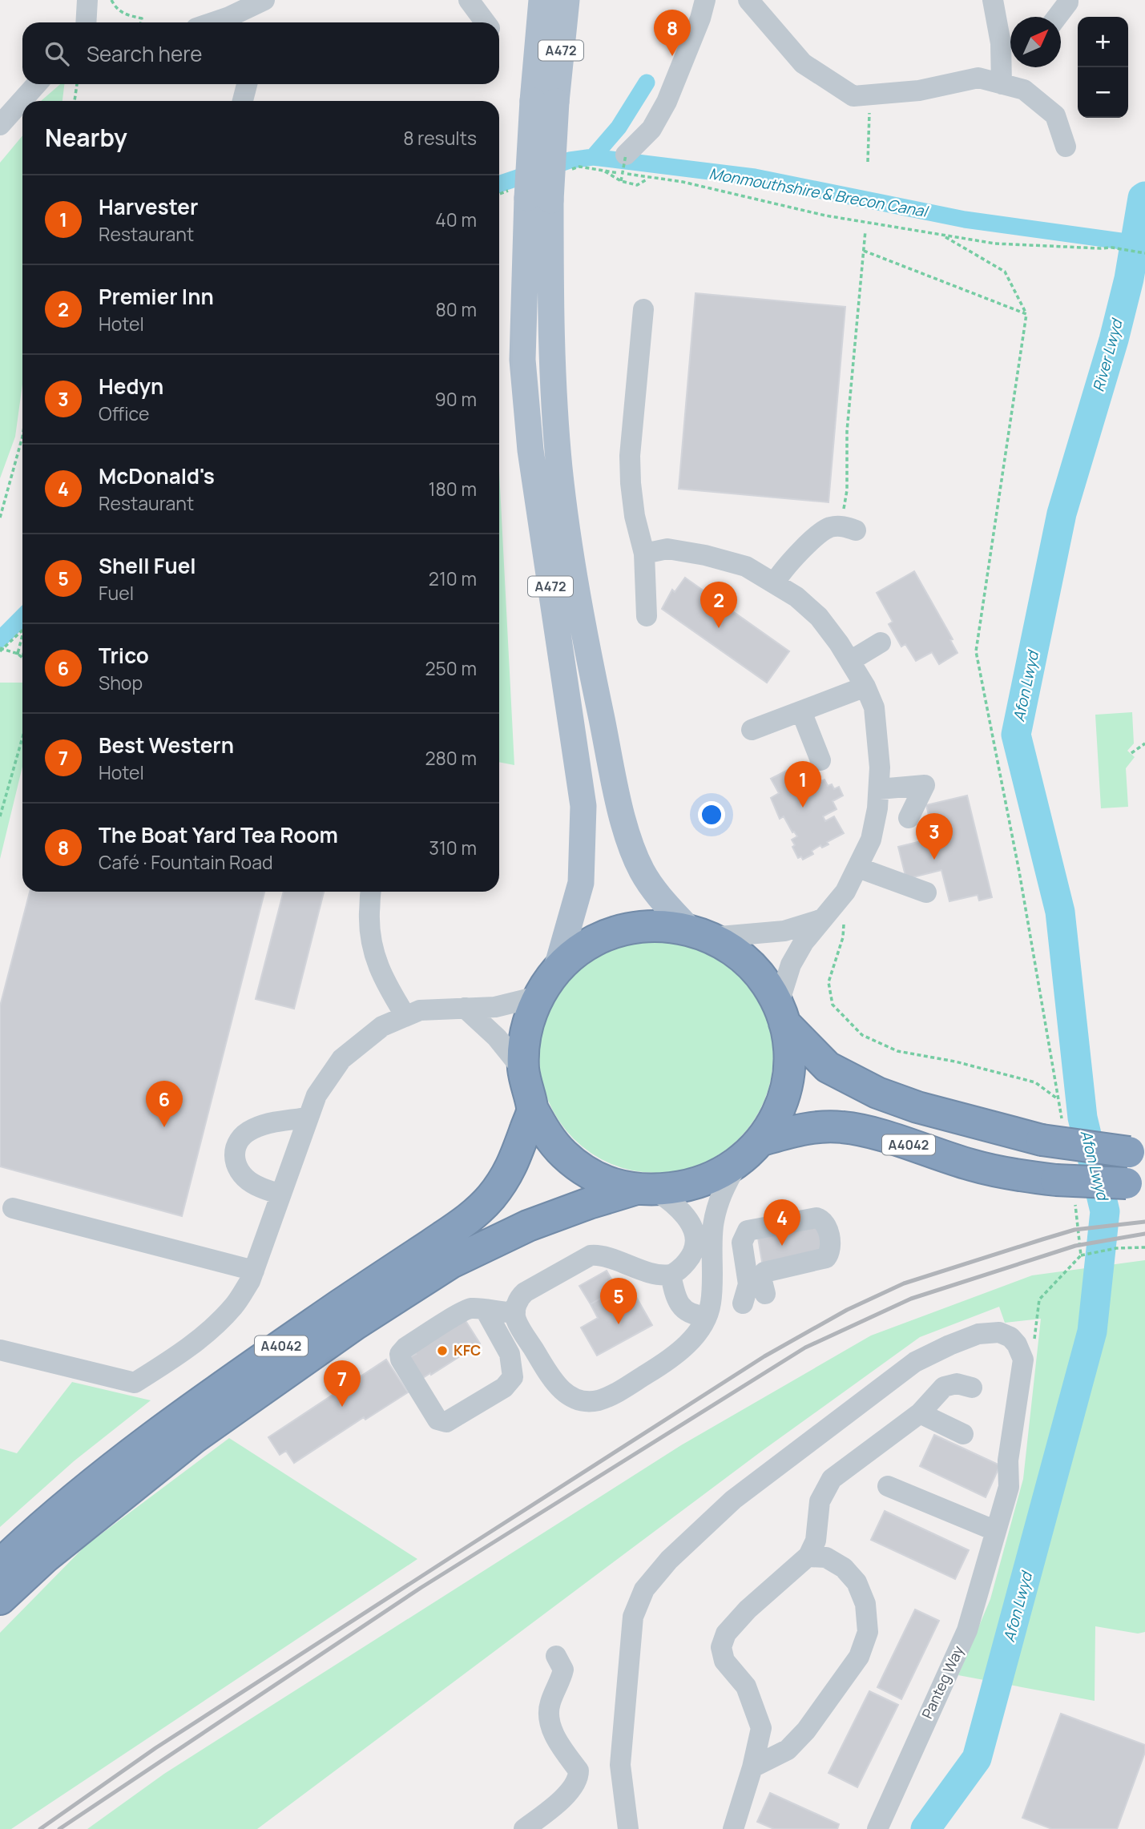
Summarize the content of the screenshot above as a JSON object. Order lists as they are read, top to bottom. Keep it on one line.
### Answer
{"streets":{"highway":["A4042"],"main road":["A472"],"street":["Panteg Way"]},"water":["Monmouthshire & Brecon Canal","River Lwyd","Afon Lwyd"],"places":["KFC"],"north":"top right","page":{"pins":["8","2","1","3","6","4","5","7"],"map_buttons":["+","−"],"search":"Search here","heading":["Nearby","8 results"],"list":[{"mark":"1","name":"Harvester","note":"Restaurant","value":"40 m"},{"mark":"2","name":"Premier Inn","note":"Hotel","value":"80 m"},{"mark":"3","name":"Hedyn","note":"Office","value":"90 m"},{"mark":"4","name":"McDonald's","note":"Restaurant","value":"180 m"},{"mark":"5","name":"Shell Fuel","note":"Fuel","value":"210 m"},{"mark":"6","name":"Trico","note":"Shop","value":"250 m"},{"mark":"7","name":"Best Western","note":"Hotel","value":"280 m"},{"mark":"8","name":"The Boat Yard Tea Room","note":"Café · Fountain Road","value":"310 m"}]}}
